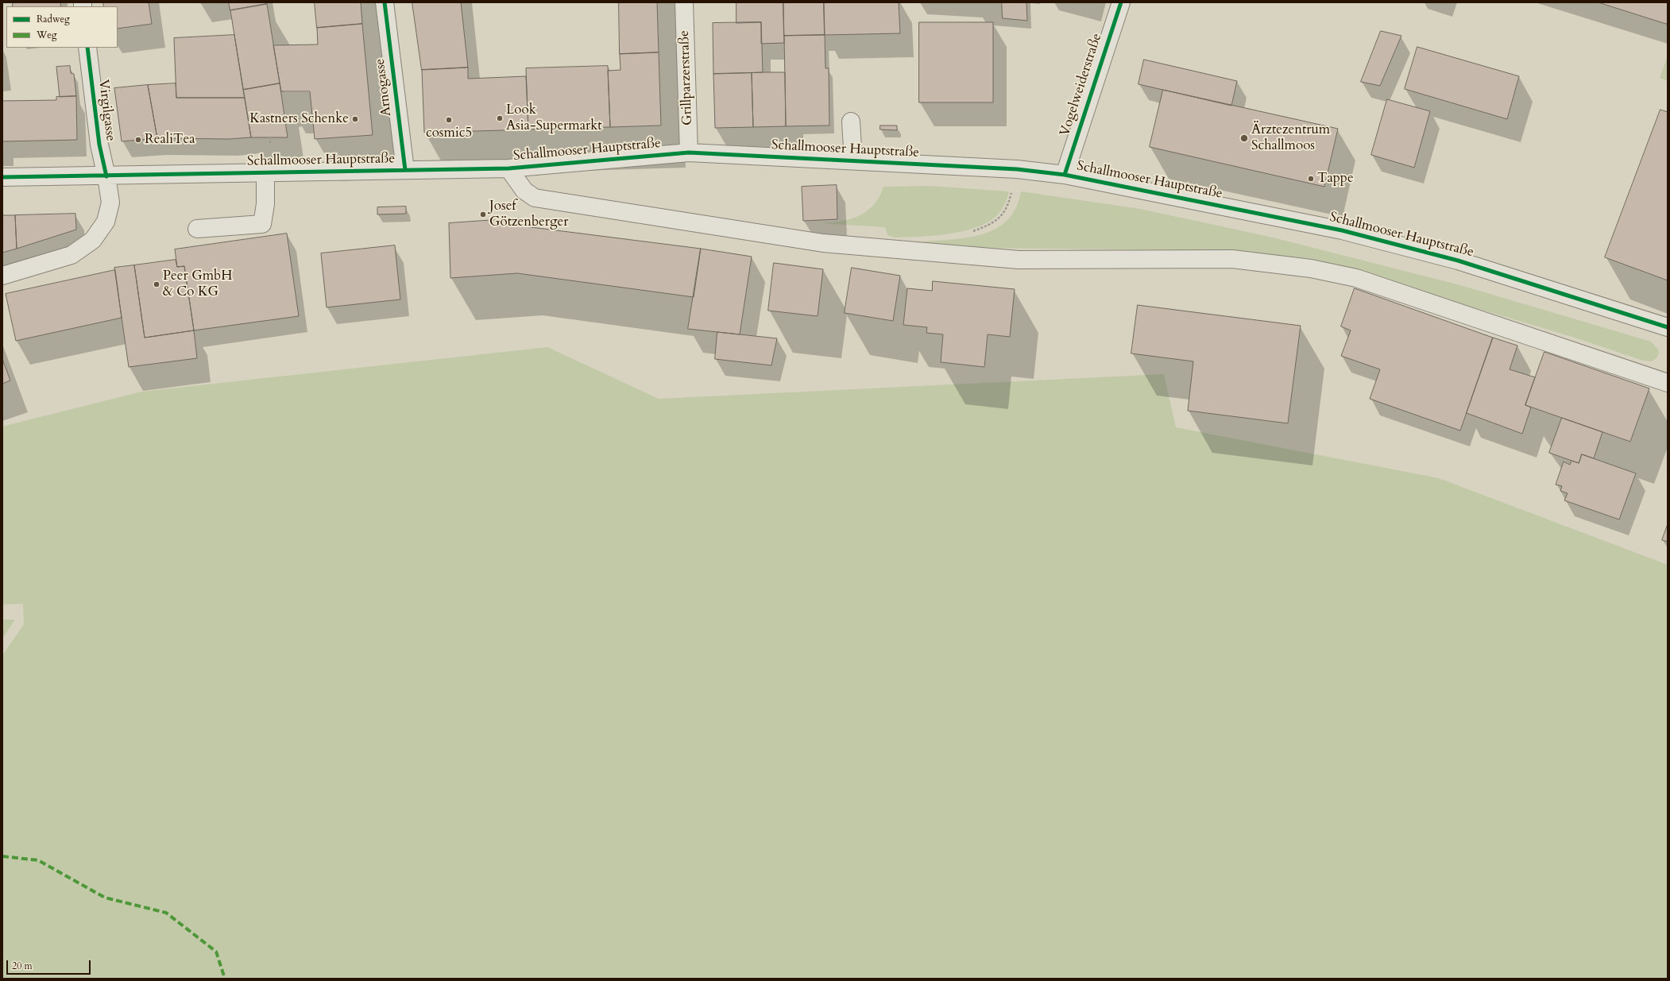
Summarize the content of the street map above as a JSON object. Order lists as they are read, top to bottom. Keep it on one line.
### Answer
{"streets":{"street":["Grillparzerstraße","Vogelweiderstraße","Arnogasse","Virgilgasse","Schallmooser Hauptstraße"]},"crossings":[["Grillparzerstraße","Schallmooser Hauptstraße"],["Vogelweiderstraße","Schallmooser Hauptstraße"],["Arnogasse","Schallmooser Hauptstraße"],["Virgilgasse","Schallmooser Hauptstraße"]],"places":["Look Asia-Supermarkt","Kastners Schenke","cosmic5","Ärztezentrum Schallmoos","RealiTea","Tappe","Josef Götzenberger","Peer GmbH & Co KG"],"legend":["Radweg","Weg"],"scale_bar":"20 m"}
